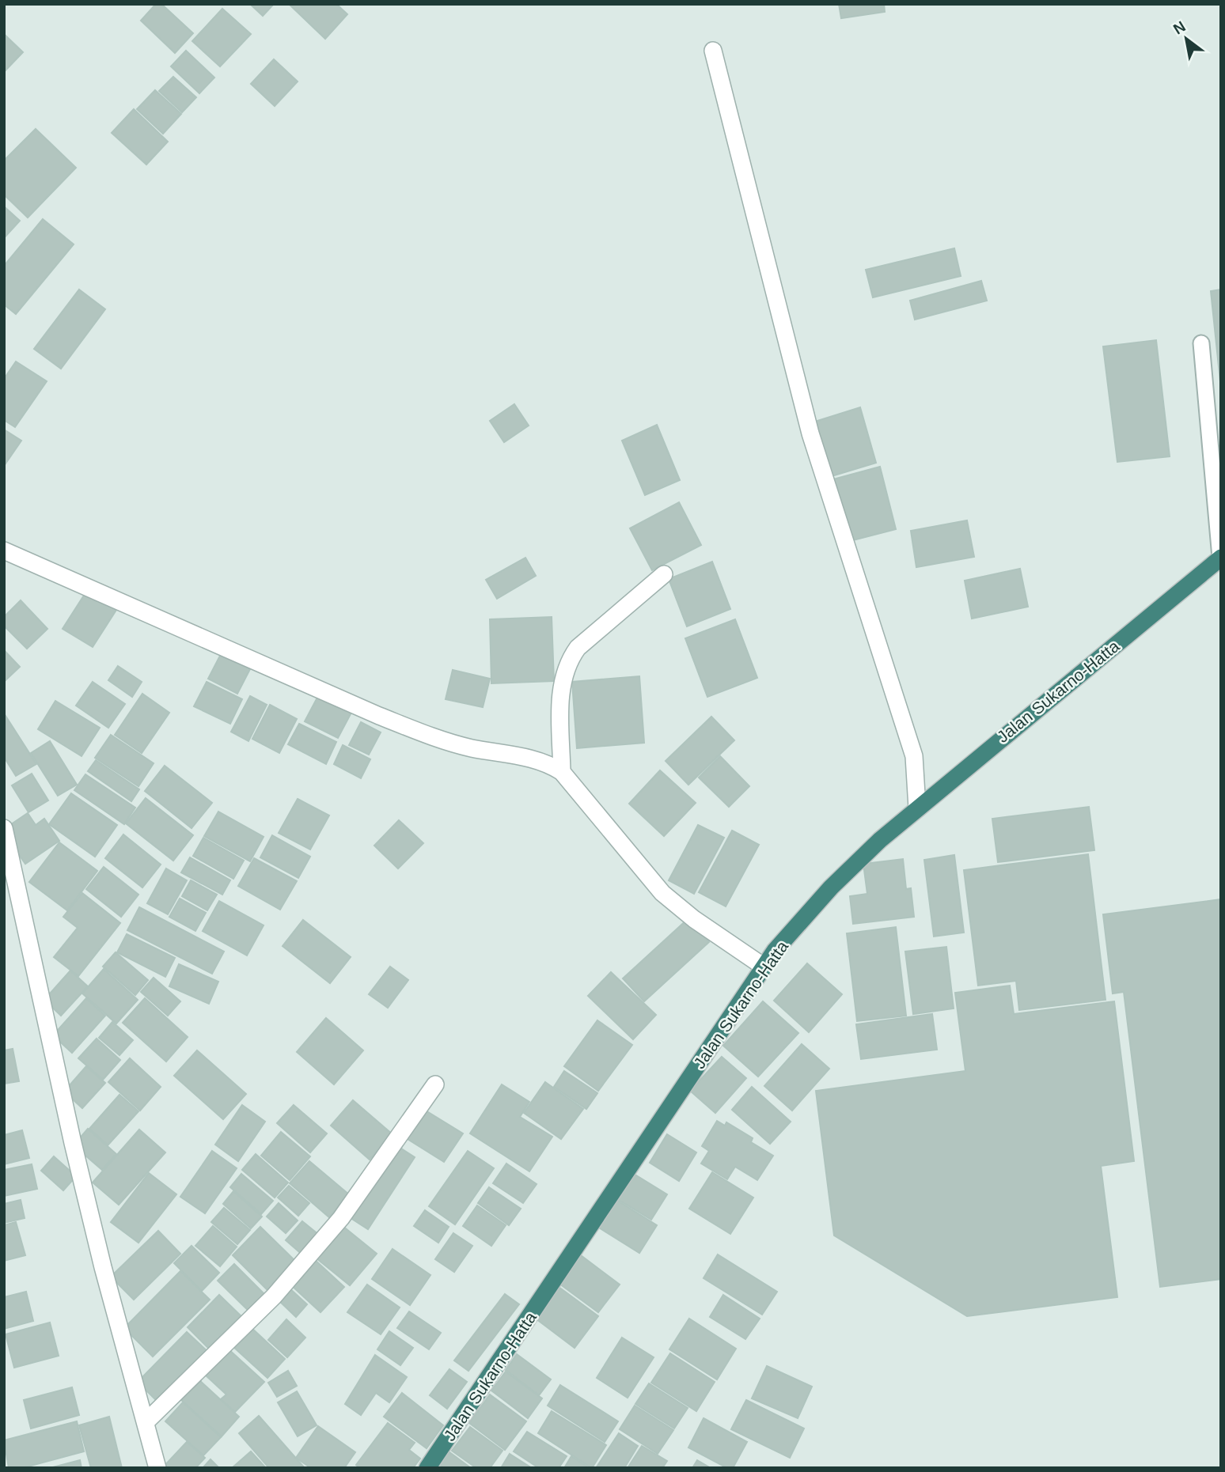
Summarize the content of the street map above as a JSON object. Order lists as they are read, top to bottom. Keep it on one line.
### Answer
{"streets":{"highway":["Jalan Sukarno-Hatta"]},"north":"top left"}
